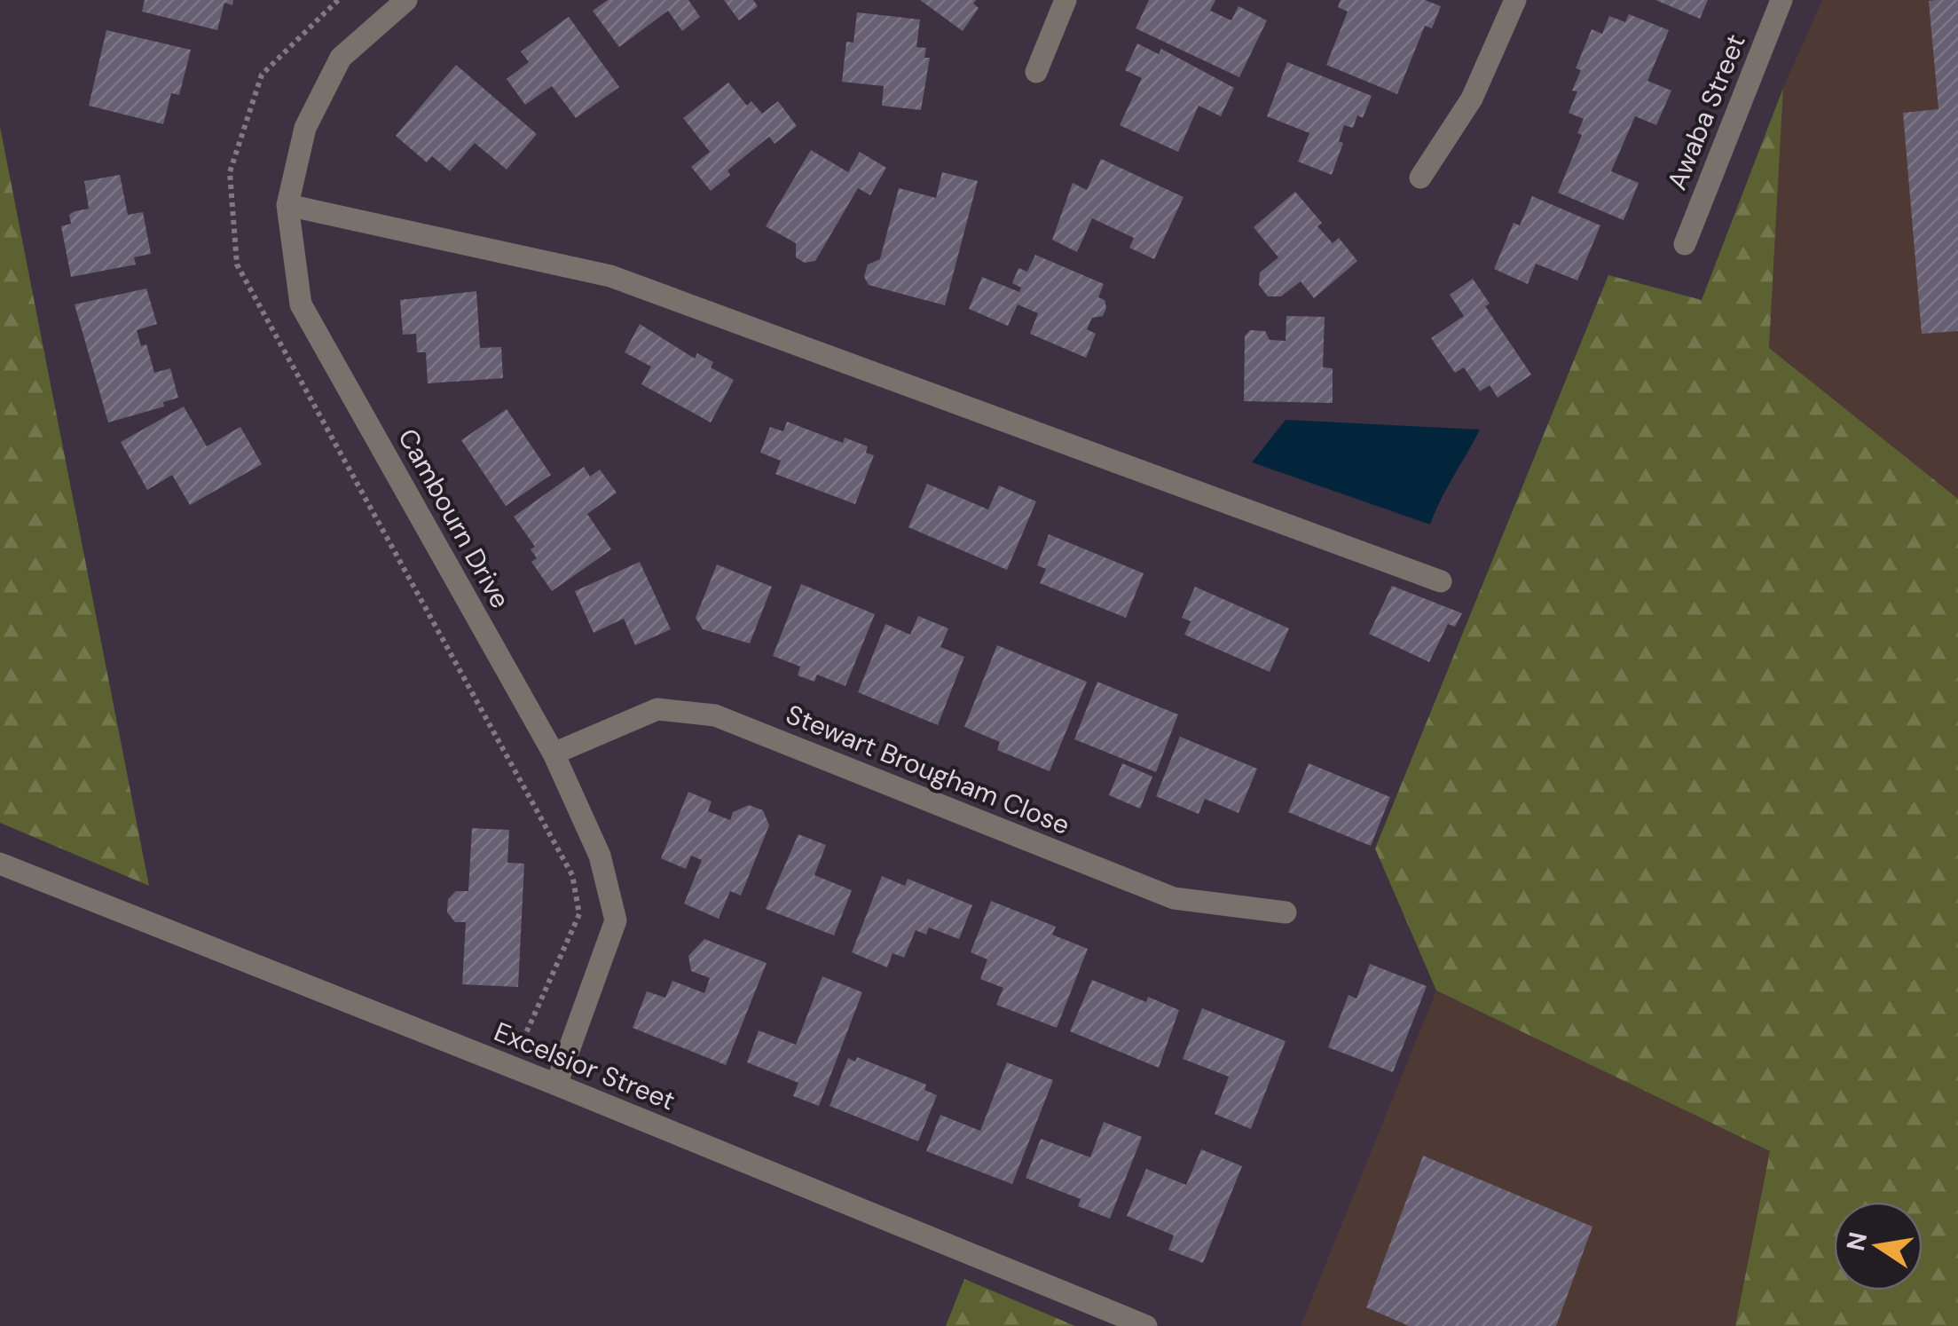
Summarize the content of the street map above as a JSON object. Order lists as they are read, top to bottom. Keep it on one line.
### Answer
{"streets":{"street":["Awaba Street","Cambourn Drive","Stewart Brougham Close","Excelsior Street"]},"crossings":[["Cambourn Drive","Stewart Brougham Close"],["Cambourn Drive","Excelsior Street"]],"north":"left"}
